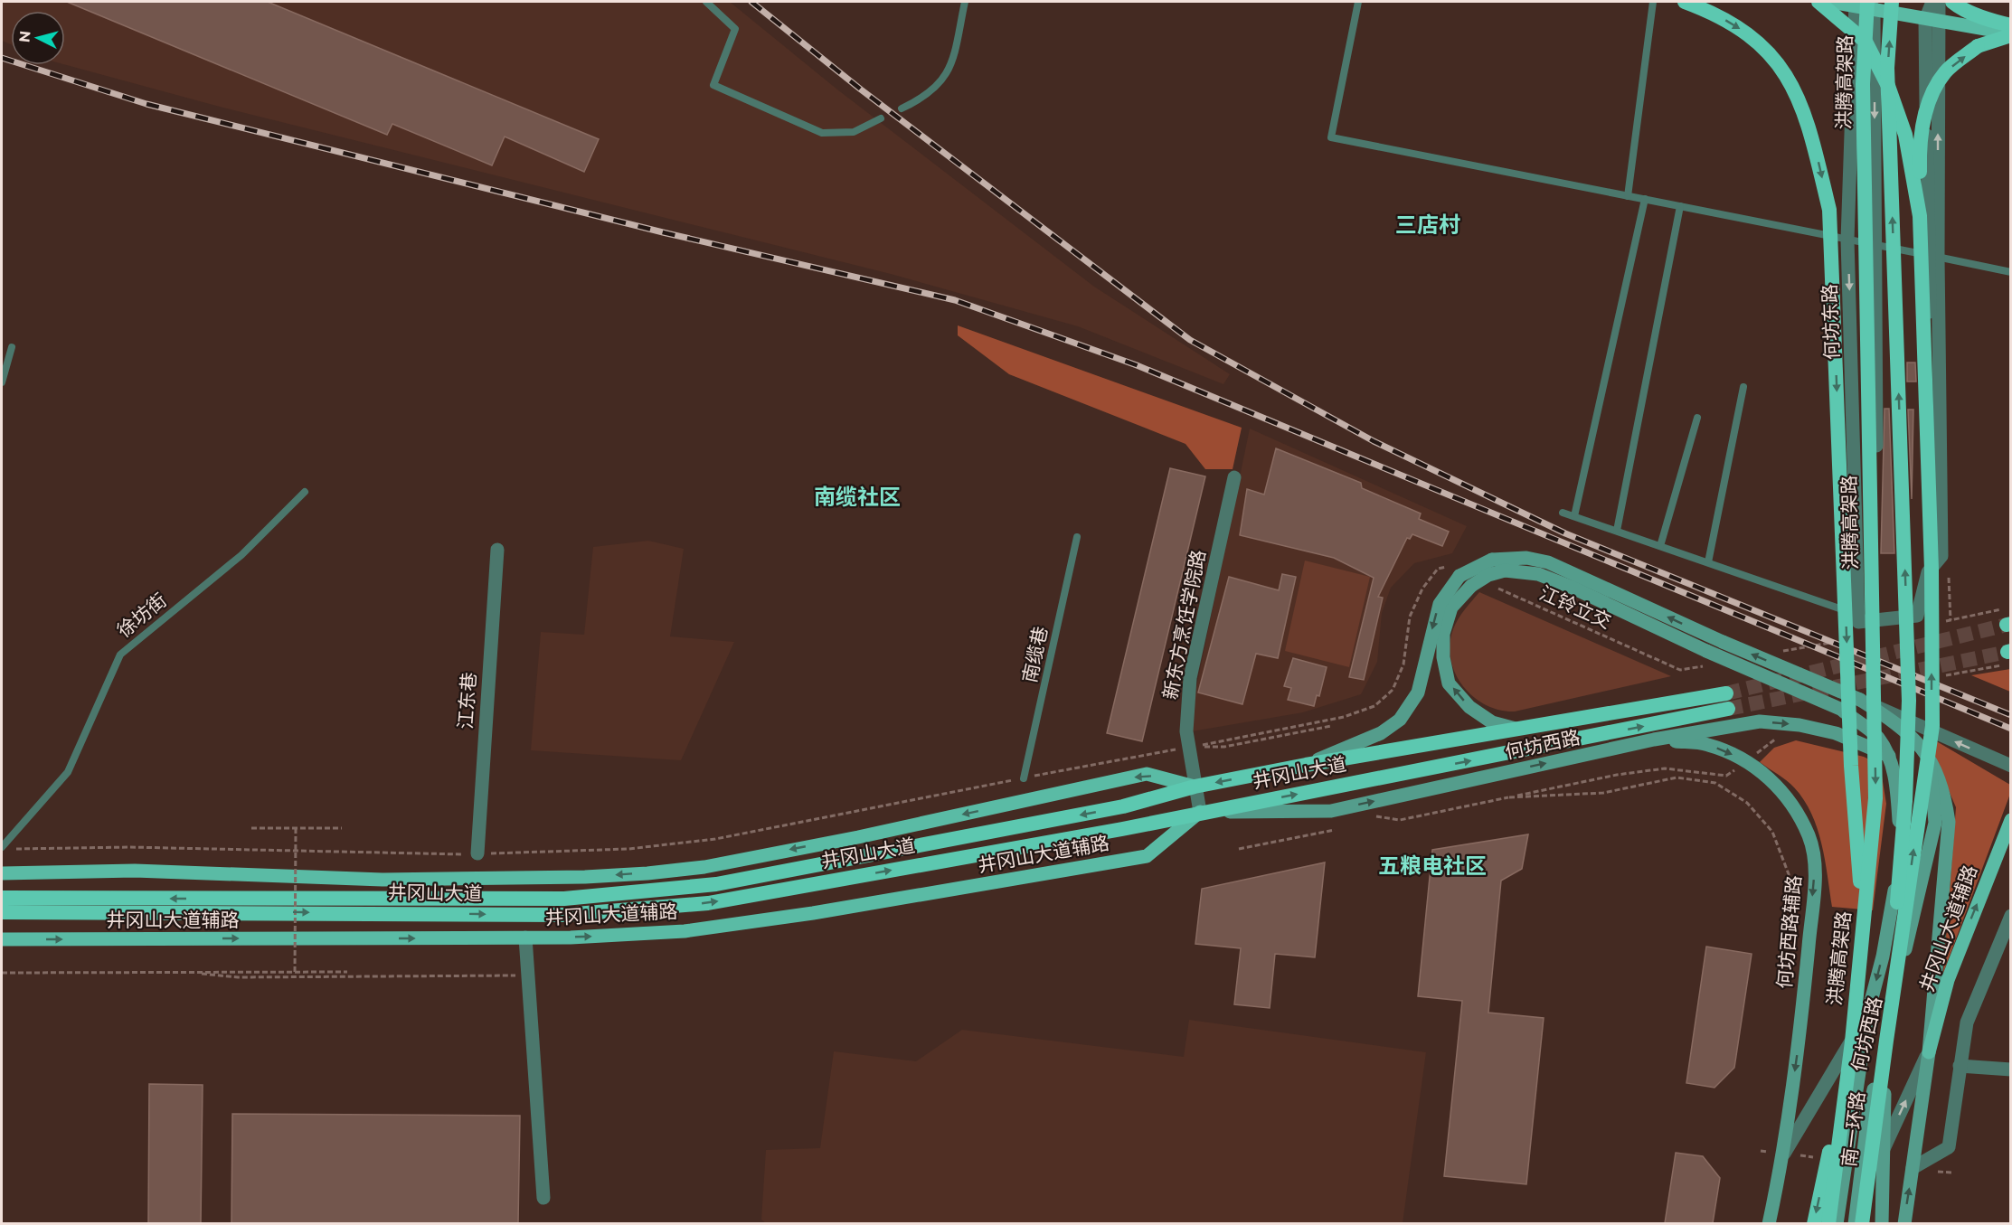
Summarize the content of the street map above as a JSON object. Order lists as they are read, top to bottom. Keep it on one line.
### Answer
{"streets":{"highway":["洪腾高架路","井冈山大道","南一环路"],"main road":["何坊西路","井冈山大道辅路","何坊西路辅路"],"street":["何坊东路","新东方烹饪学院路","江东巷"],"lane":["徐坊街","南缆巷"],"path":["江铃立交"]},"crossings":[["洪腾高架路","何坊东路"],["洪腾高架路","南一环路"],["新东方烹饪学院路","何坊西路"],["新东方烹饪学院路","井冈山大道"],["新东方烹饪学院路","井冈山大道辅路"],["何坊西路","井冈山大道"],["何坊西路","井冈山大道辅路"],["何坊西路","何坊西路辅路"],["井冈山大道","井冈山大道辅路"]],"one_way":["何坊西路辅路"],"districts":["三店村","南缆社区","五粮电社区"],"north":"left"}
